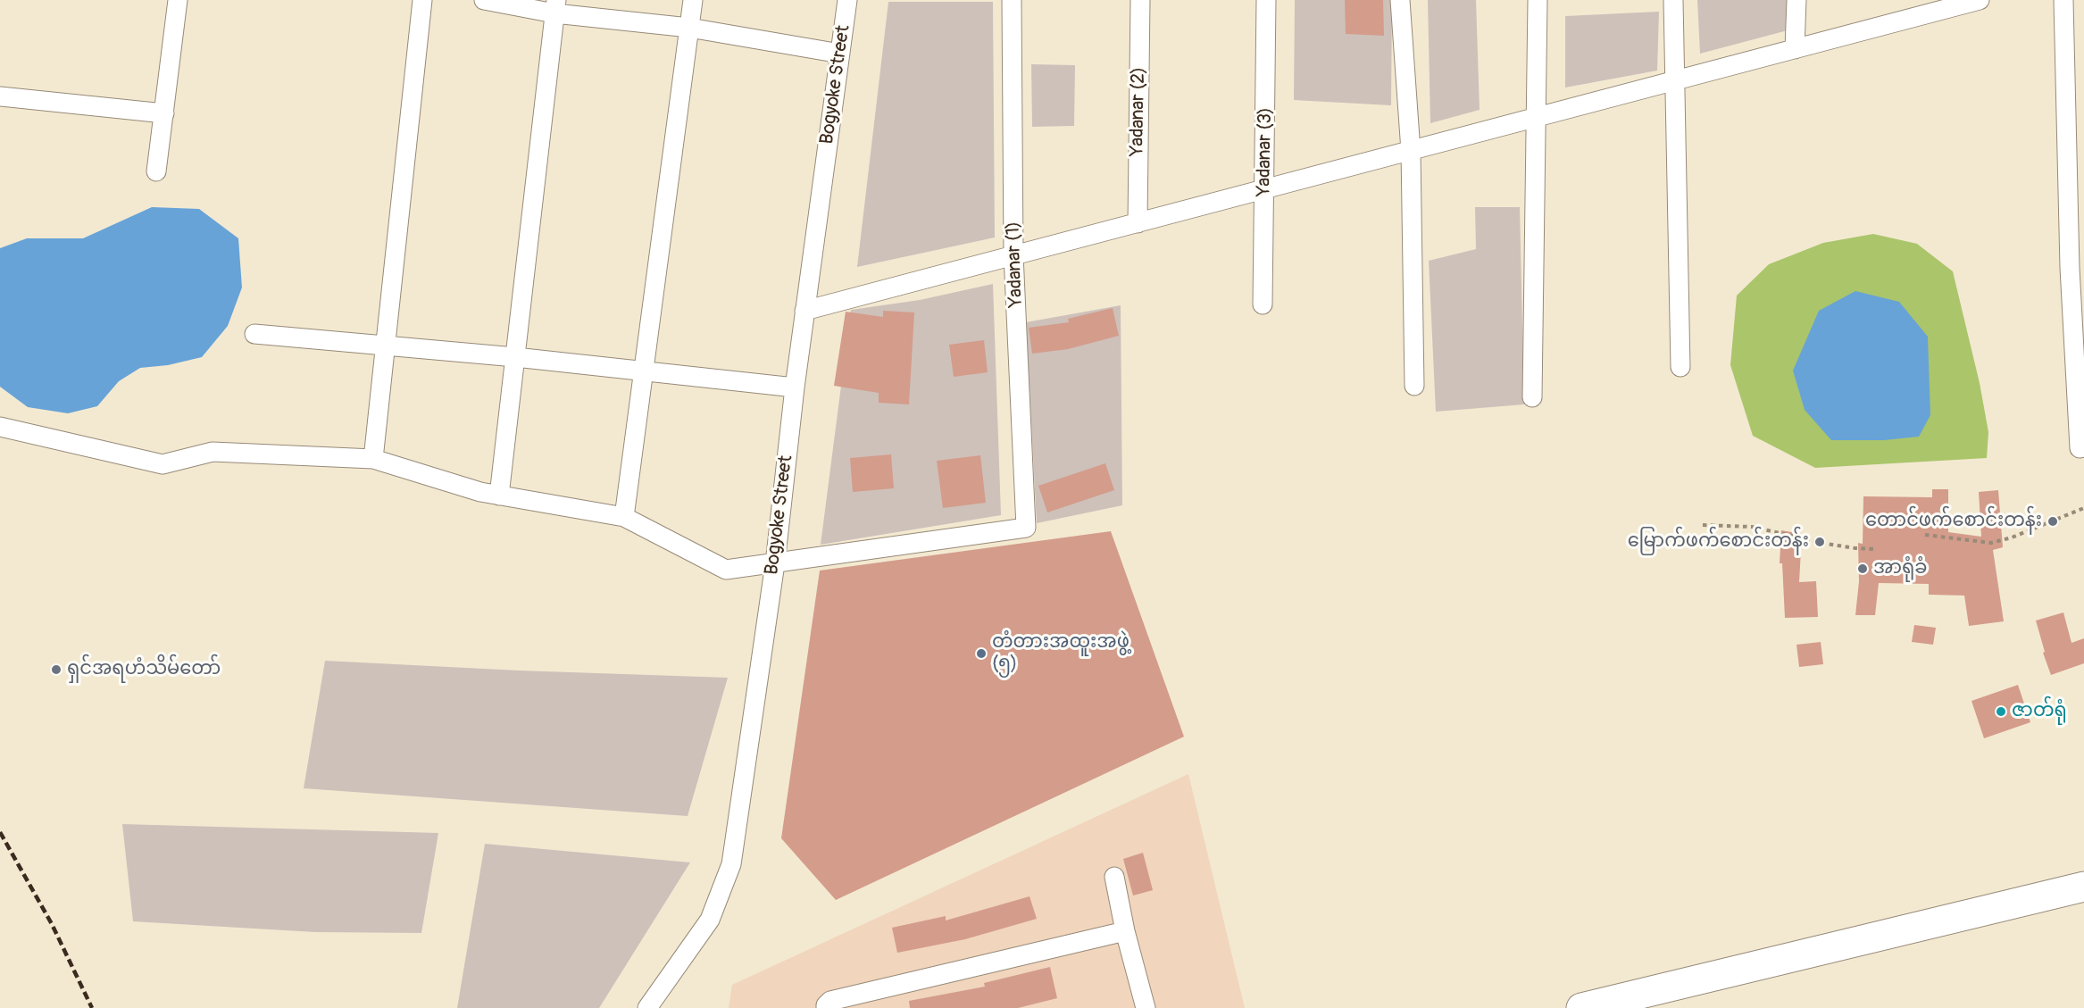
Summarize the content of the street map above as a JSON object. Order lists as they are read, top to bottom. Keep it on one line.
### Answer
{"streets":{"street":["Bogyoke Street","Yadanar (2)","Yadanar (3)","Yadanar (1)"]},"crossings":[["Bogyoke Street","Yadanar (1)"]],"places":["တောင်ဖက်စောင်းတန်း","မြောက်ဖက်စောင်းတန်း","အာရုံခံ","တံတားအထူးအဖွဲ့ (၅)","ရှင်အရဟံသိမ်တော်","ဇာတ်ရုံ"]}
